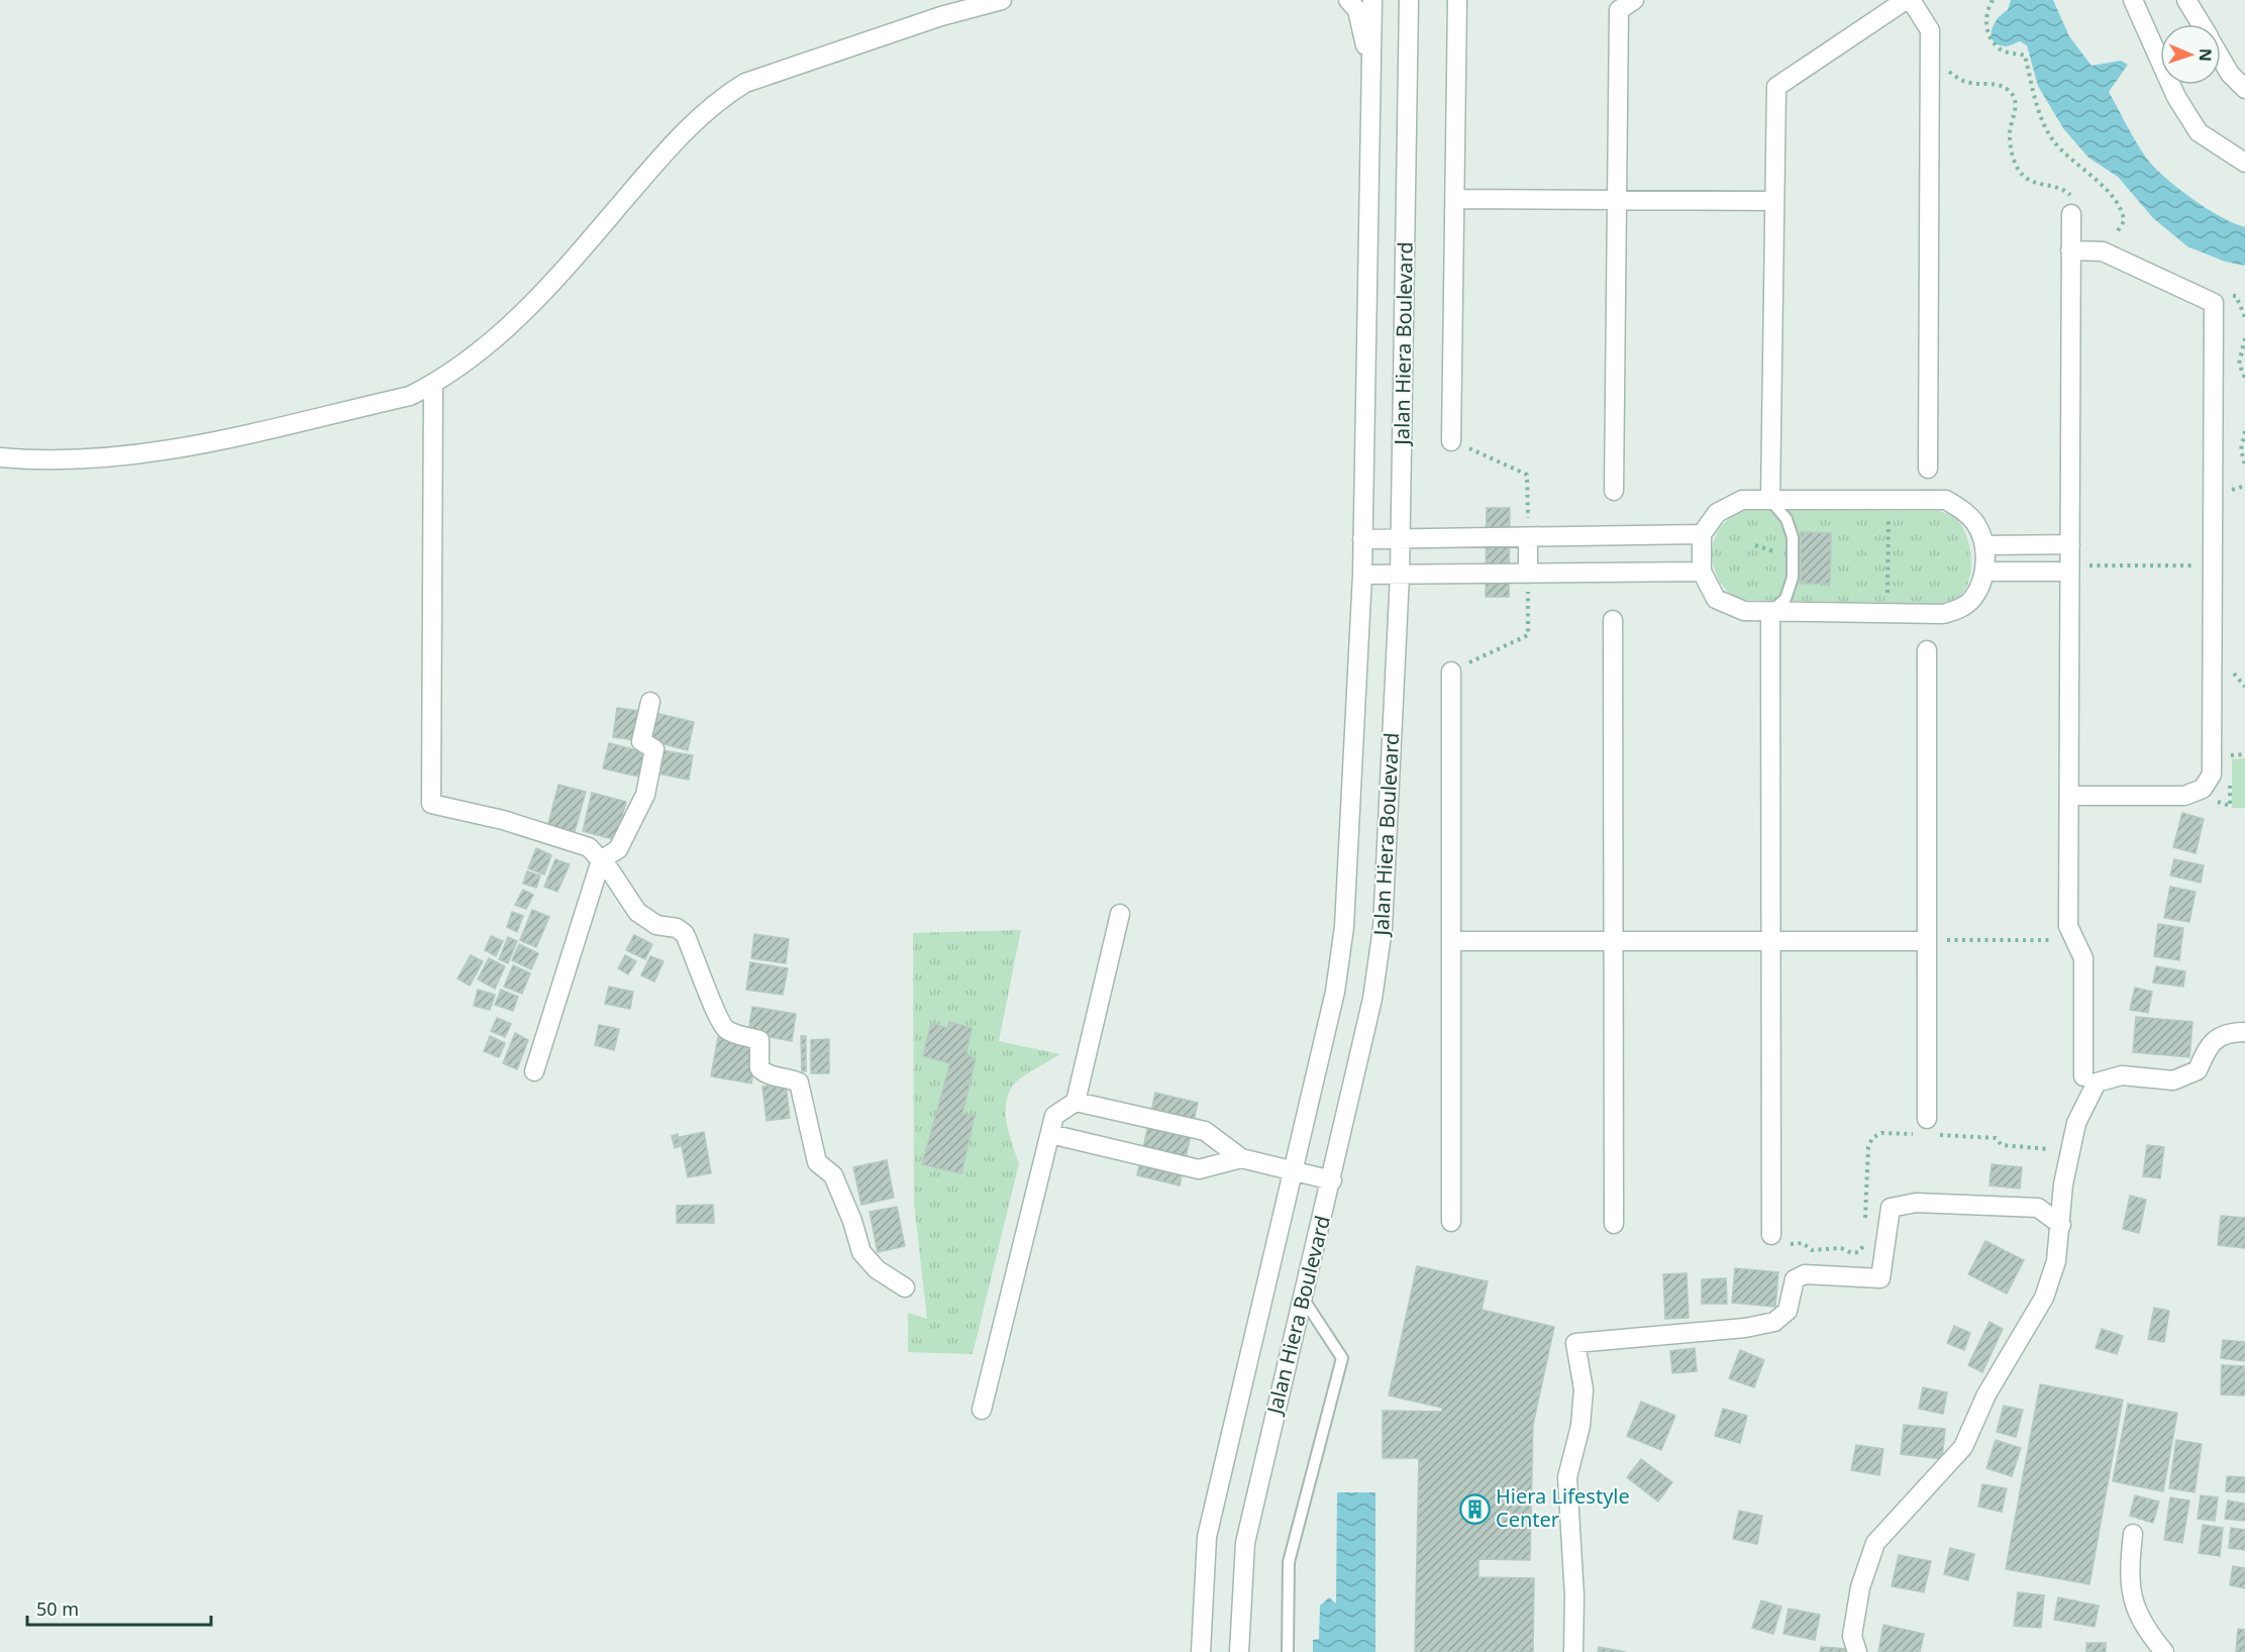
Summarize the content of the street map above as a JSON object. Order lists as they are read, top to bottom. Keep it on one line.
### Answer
{"streets":{"street":["Jalan Hiera Boulevard"]},"places":{"building":["Hiera Lifestyle Center"]},"scale_bar":"50 m","north":"right"}
